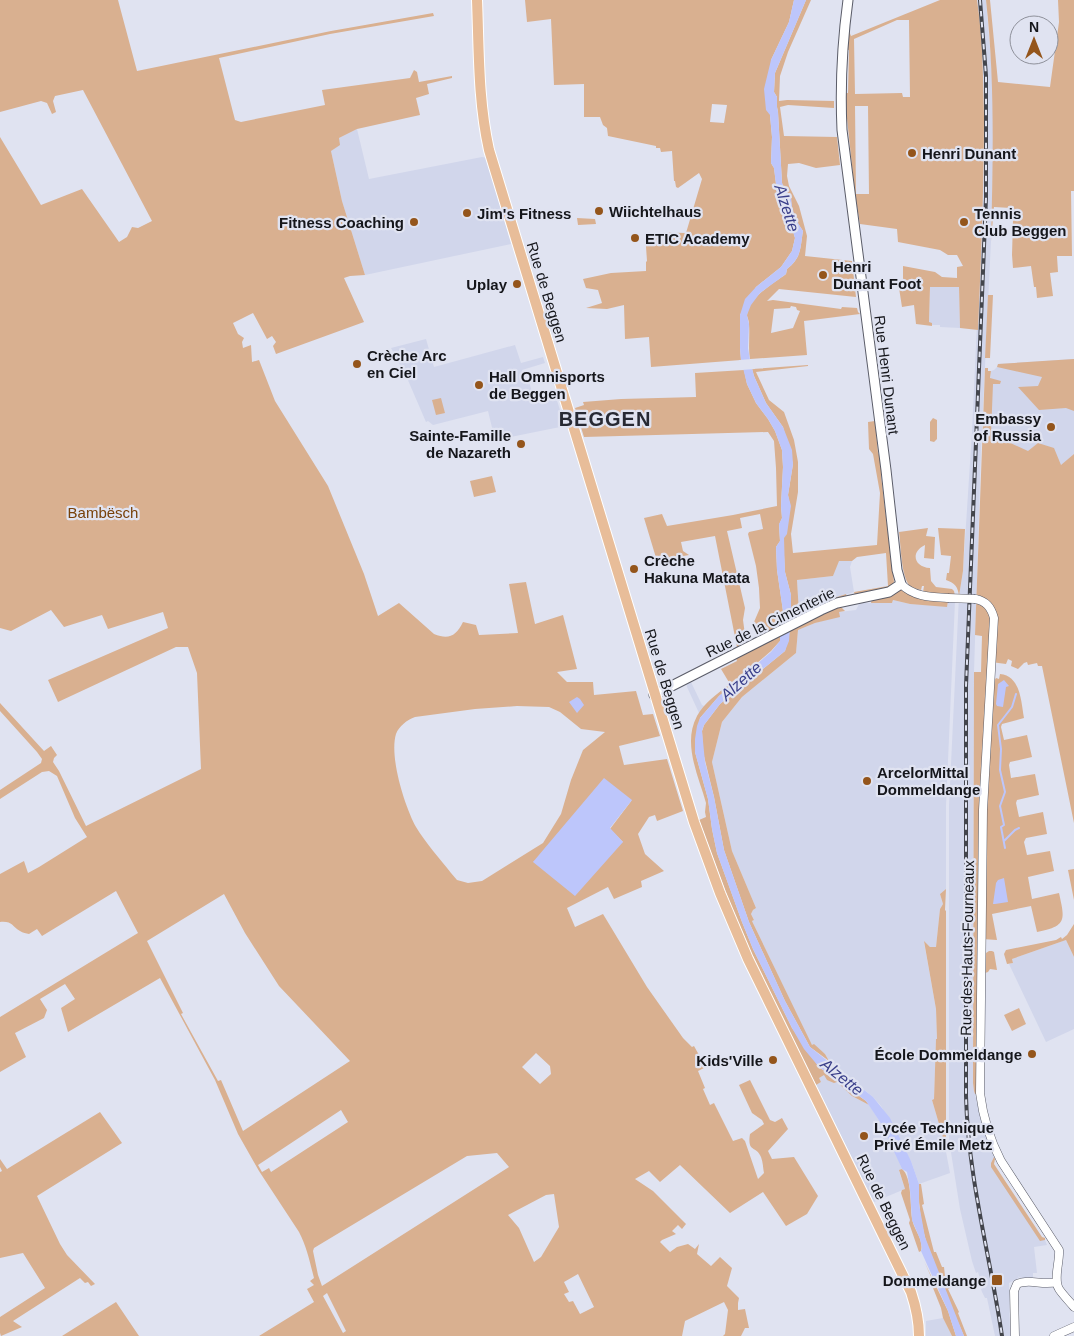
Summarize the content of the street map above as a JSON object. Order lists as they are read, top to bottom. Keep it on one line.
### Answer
{"streets":{"main road":["Rue de Beggen","Rue Henri Dunant","Rue de la Cimenterie"],"street":["Rue des Hauts-Fourneaux"]},"crossings":[["Rue de Beggen","Rue de la Cimenterie"],["Rue Henri Dunant","Rue de la Cimenterie"],["Rue Henri Dunant","Rue des Hauts-Fourneaux"],["Rue de la Cimenterie","Rue des Hauts-Fourneaux"]],"districts":["BEGGEN"],"water":["Alzette"],"parks":["Bambësch"],"places":{"other":["Henri Dunant","Wiichtelhaus","Jim's Fitness","Fitness Coaching","Tennis Club Beggen","ETIC Academy","Henri Dunant Foot","Uplay","Crèche Arc en Ciel","Hall Omnisports de Beggen","Embassy of Russia","Sainte-Famille de Nazareth","Crèche Hakuna Matata","ArcelorMittal Dommeldange","École Dommeldange","Kids'Ville","Lycée Technique Privé Émile Metz"],"transit":["Dommeldange"]},"north":"top"}
